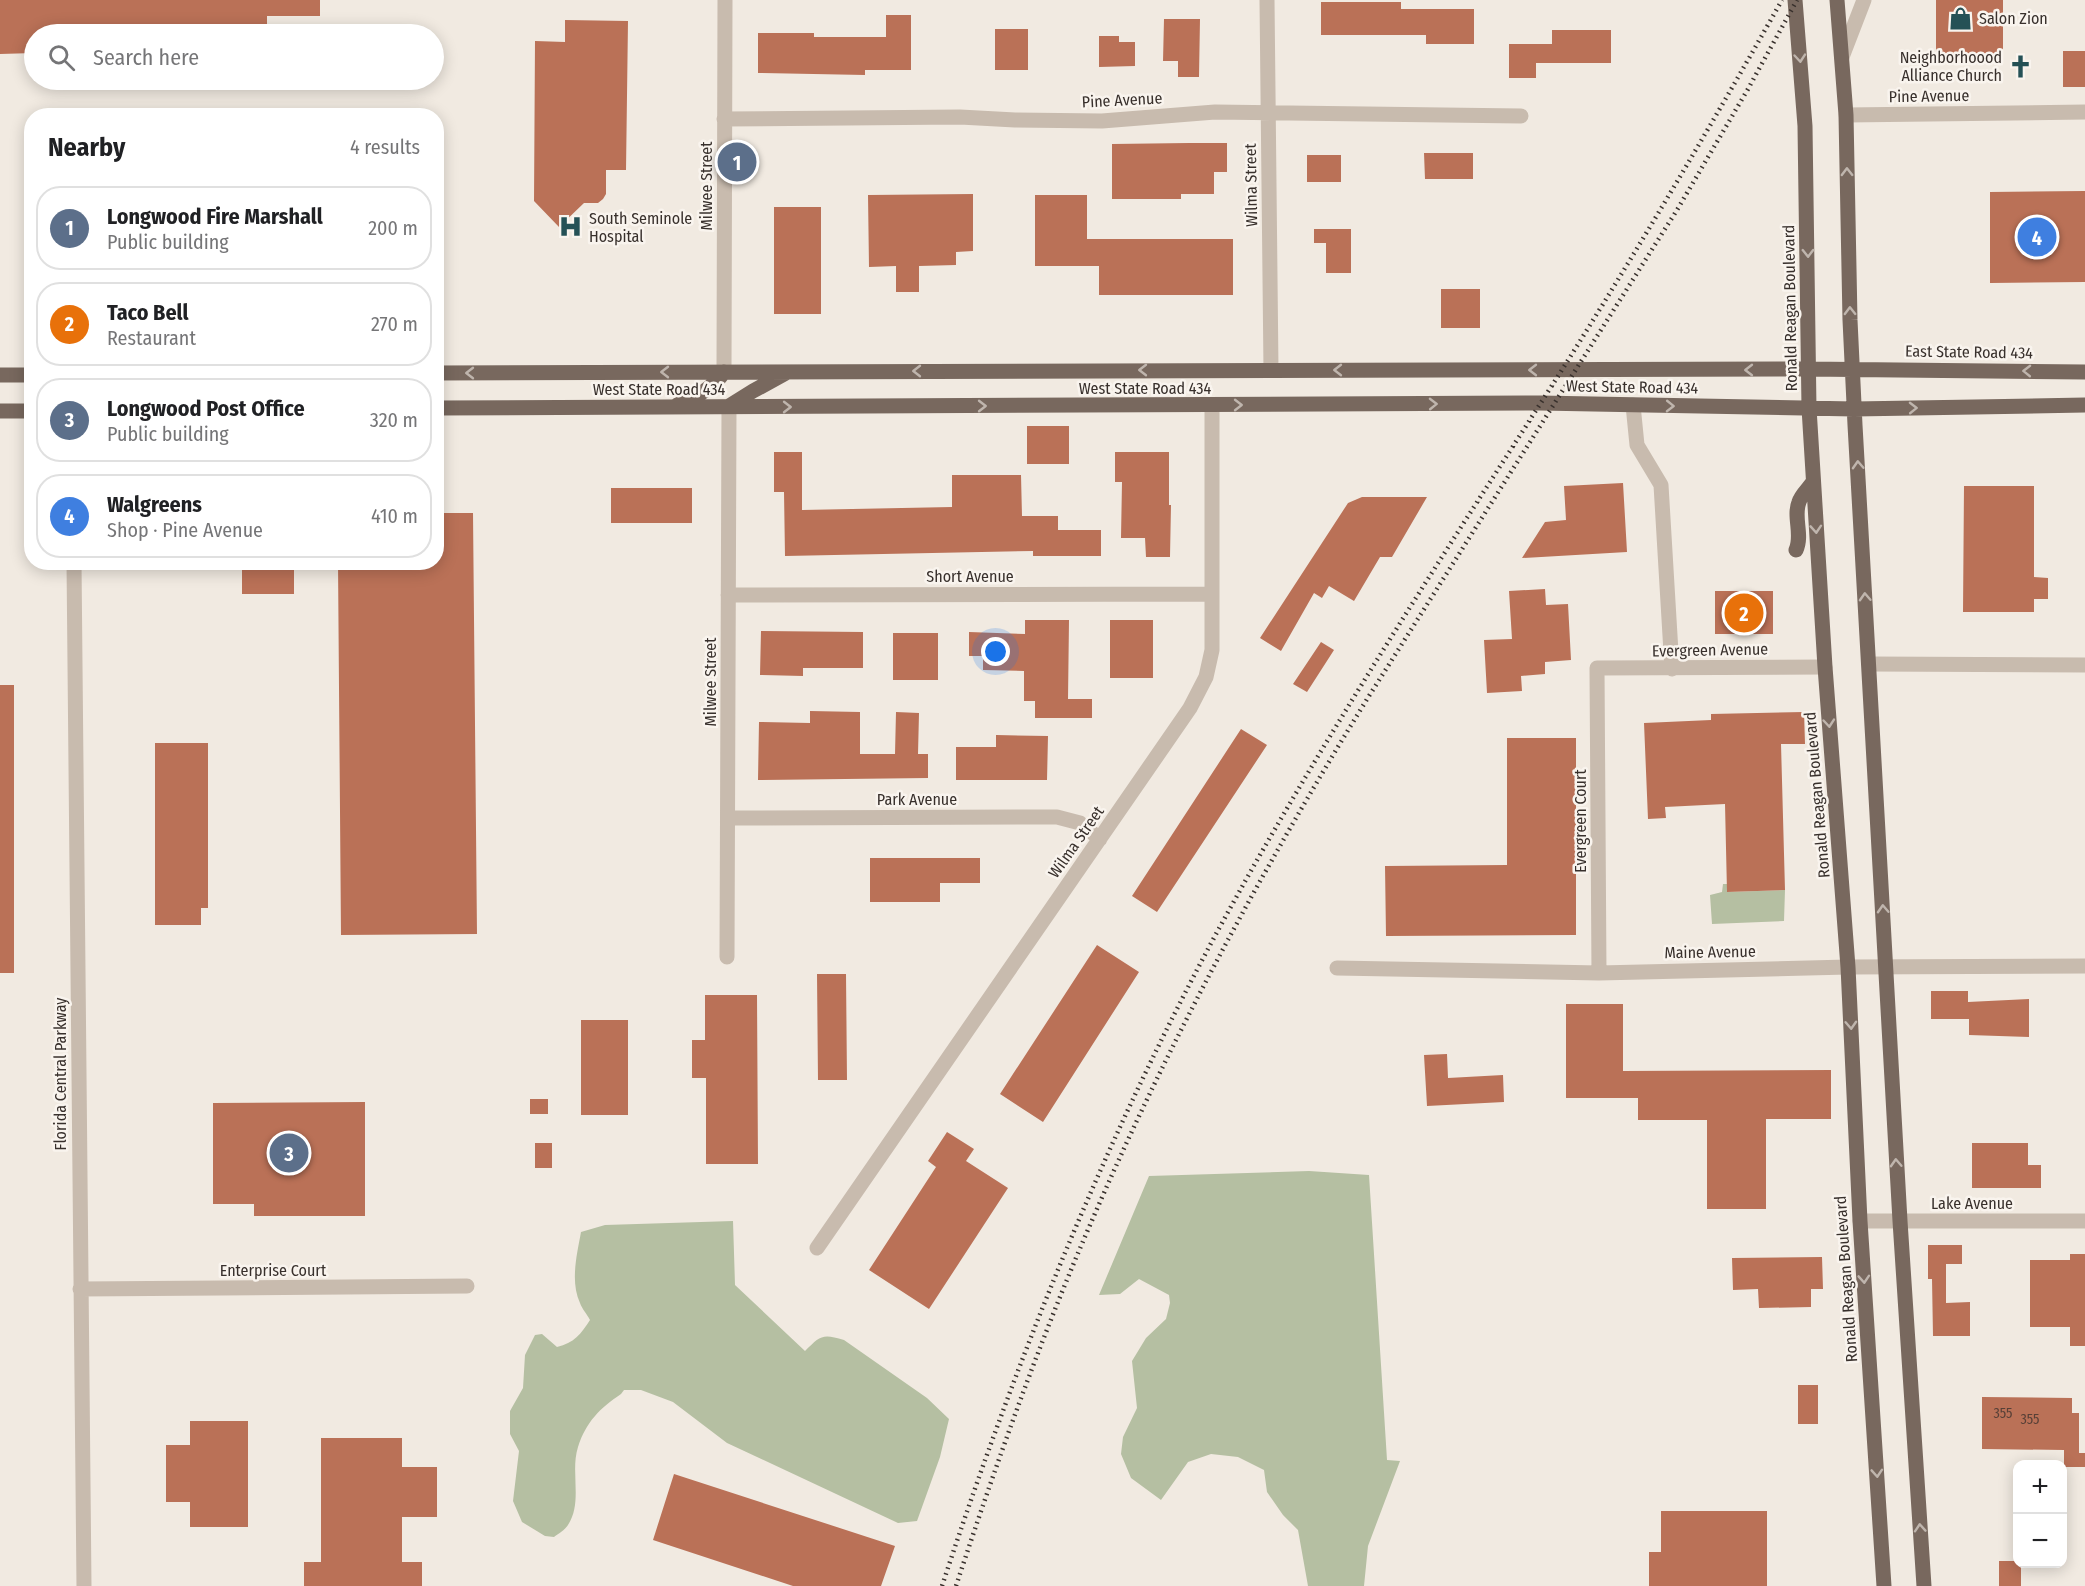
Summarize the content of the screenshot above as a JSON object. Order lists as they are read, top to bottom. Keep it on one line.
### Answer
{"streets":{"main road":["Ronald Reagan Boulevard","East State Road 434","West State Road 434"],"street":["Pine Avenue","Wilma Street","Milwee Street","Short Avenue","Evergreen Avenue","Park Avenue","Evergreen Court","Maine Avenue","Florida Central Parkway","Lake Avenue","Enterprise Court"]},"crossings":[["Pine Avenue","Wilma Street"],["Pine Avenue","Milwee Street"],["Wilma Street","West State Road 434"],["Wilma Street","Short Avenue"],["Wilma Street","Park Avenue"],["Milwee Street","West State Road 434"],["Milwee Street","Short Avenue"],["Milwee Street","Park Avenue"],["Ronald Reagan Boulevard","West State Road 434"],["Ronald Reagan Boulevard","Evergreen Avenue"],["Ronald Reagan Boulevard","Maine Avenue"],["Ronald Reagan Boulevard","Lake Avenue"],["East State Road 434","West State Road 434"],["Evergreen Avenue","Evergreen Court"],["Evergreen Court","Maine Avenue"],["Florida Central Parkway","Enterprise Court"]],"places":{"shop":["Salon Zion"],"church":["Neighborhoood Alliance Church"],"hospital":["South Seminole Hospital"]},"house_numbers":["355","355"],"page":{"search":"Search here","heading":["Nearby","4 results"],"pins":["1","4","2","3"],"list":[{"mark":"1","name":"Longwood Fire Marshall","note":"Public building","value":"200 m"},{"mark":"2","name":"Taco Bell","note":"Restaurant","value":"270 m"},{"mark":"3","name":"Longwood Post Office","note":"Public building","value":"320 m"},{"mark":"4","name":"Walgreens","note":"Shop · Pine Avenue","value":"410 m"}],"map_buttons":["+","−"]}}
